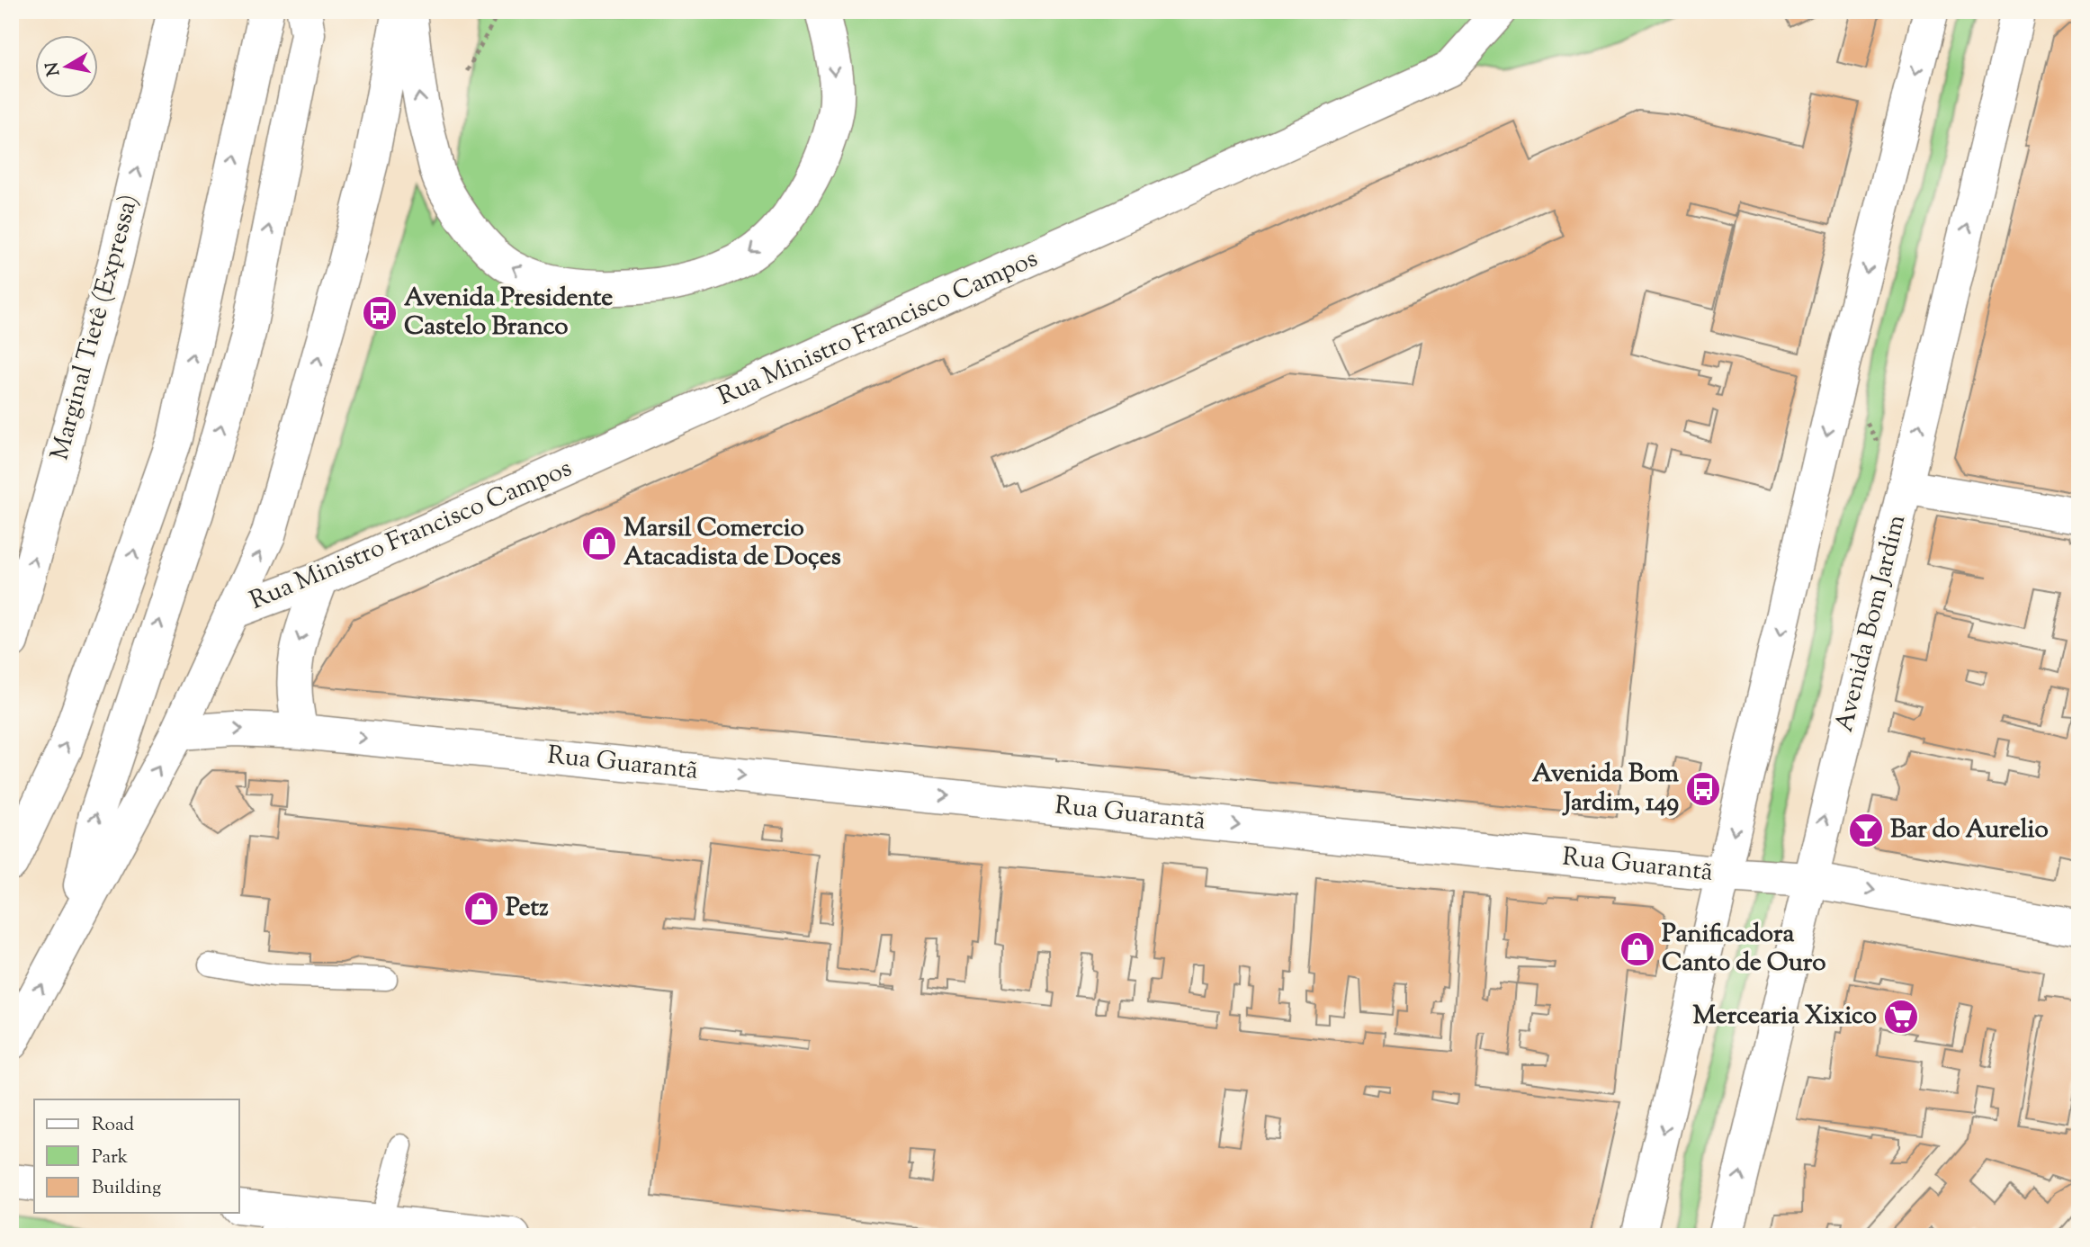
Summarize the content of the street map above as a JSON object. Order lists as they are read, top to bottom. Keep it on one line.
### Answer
{"streets":{"main road":["Marginal Tietê (Expressa)","Rua Ministro Francisco Campos","Avenida Bom Jardim","Rua Guarantã"]},"crossings":[["Avenida Bom Jardim","Rua Guarantã"]],"one_way":["Rua Guarantã"],"places":{"bus stop":["Avenida Presidente Castelo Branco","Avenida Bom Jardim, 149"],"shop":["Marsil Comercio Atacadista de Doçes","Petz","Panificadora Canto de Ouro"],"bar":["Bar do Aurelio"],"supermarket":["Mercearia Xixico"]},"legend":["Road","Park","Building"],"north":"left"}
